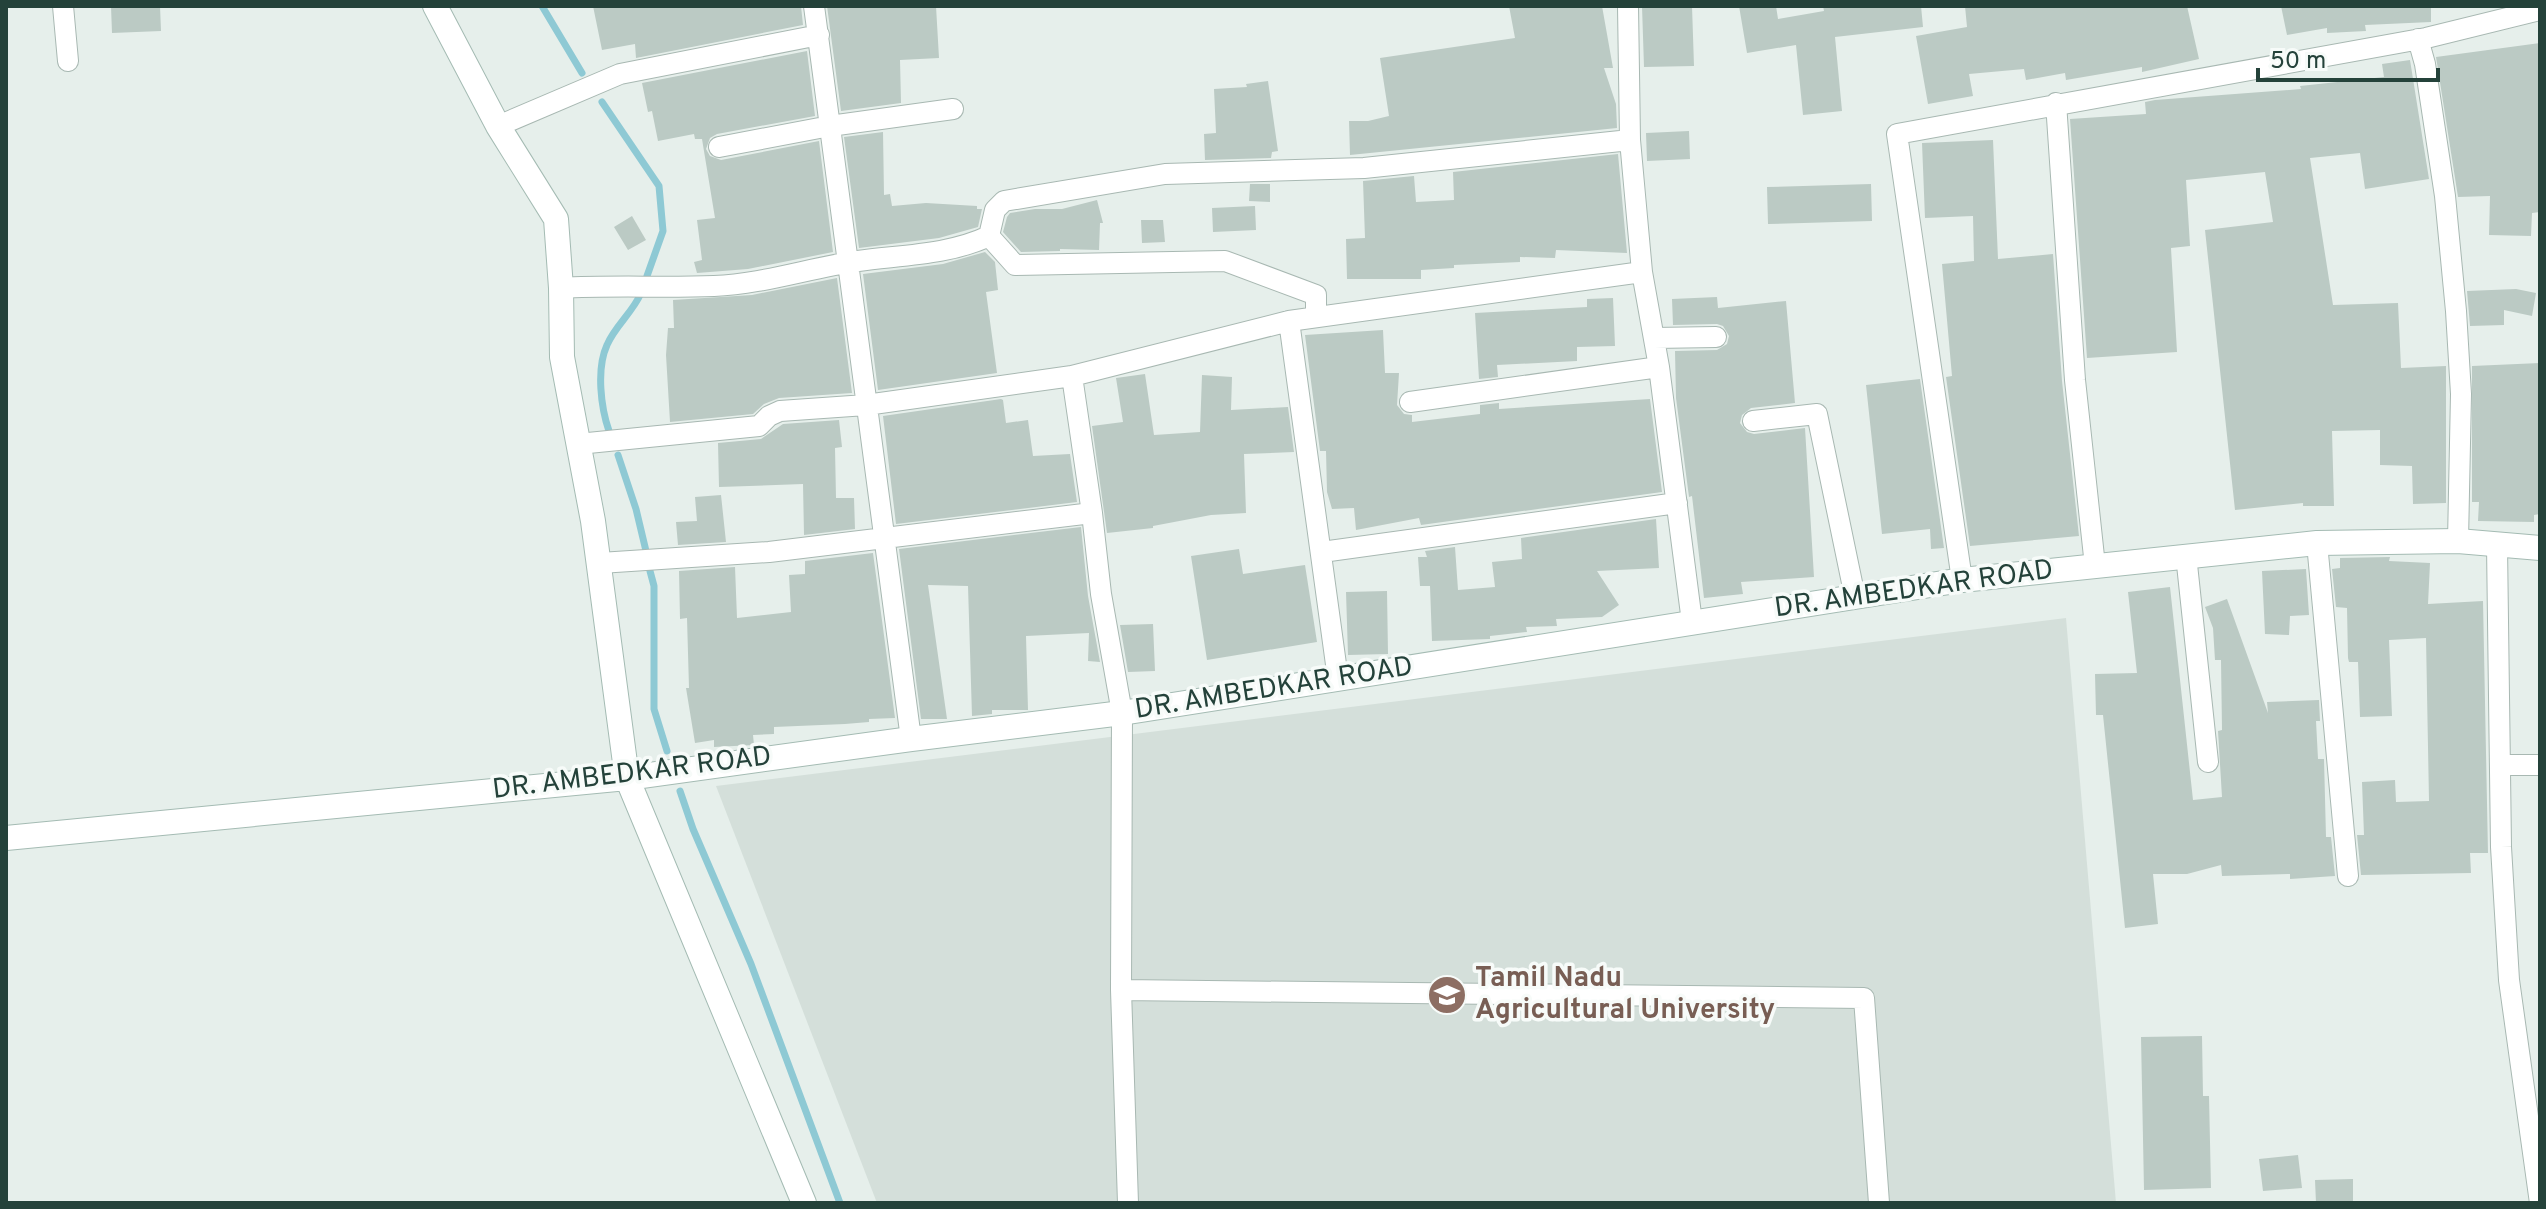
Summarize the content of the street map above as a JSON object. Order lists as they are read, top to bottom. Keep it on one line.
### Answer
{"streets":{"street":["DR. AMBEDKAR ROAD"]},"places":{"school or university":["Tamil Nadu Agricultural University"]},"scale_bar":"50 m"}
